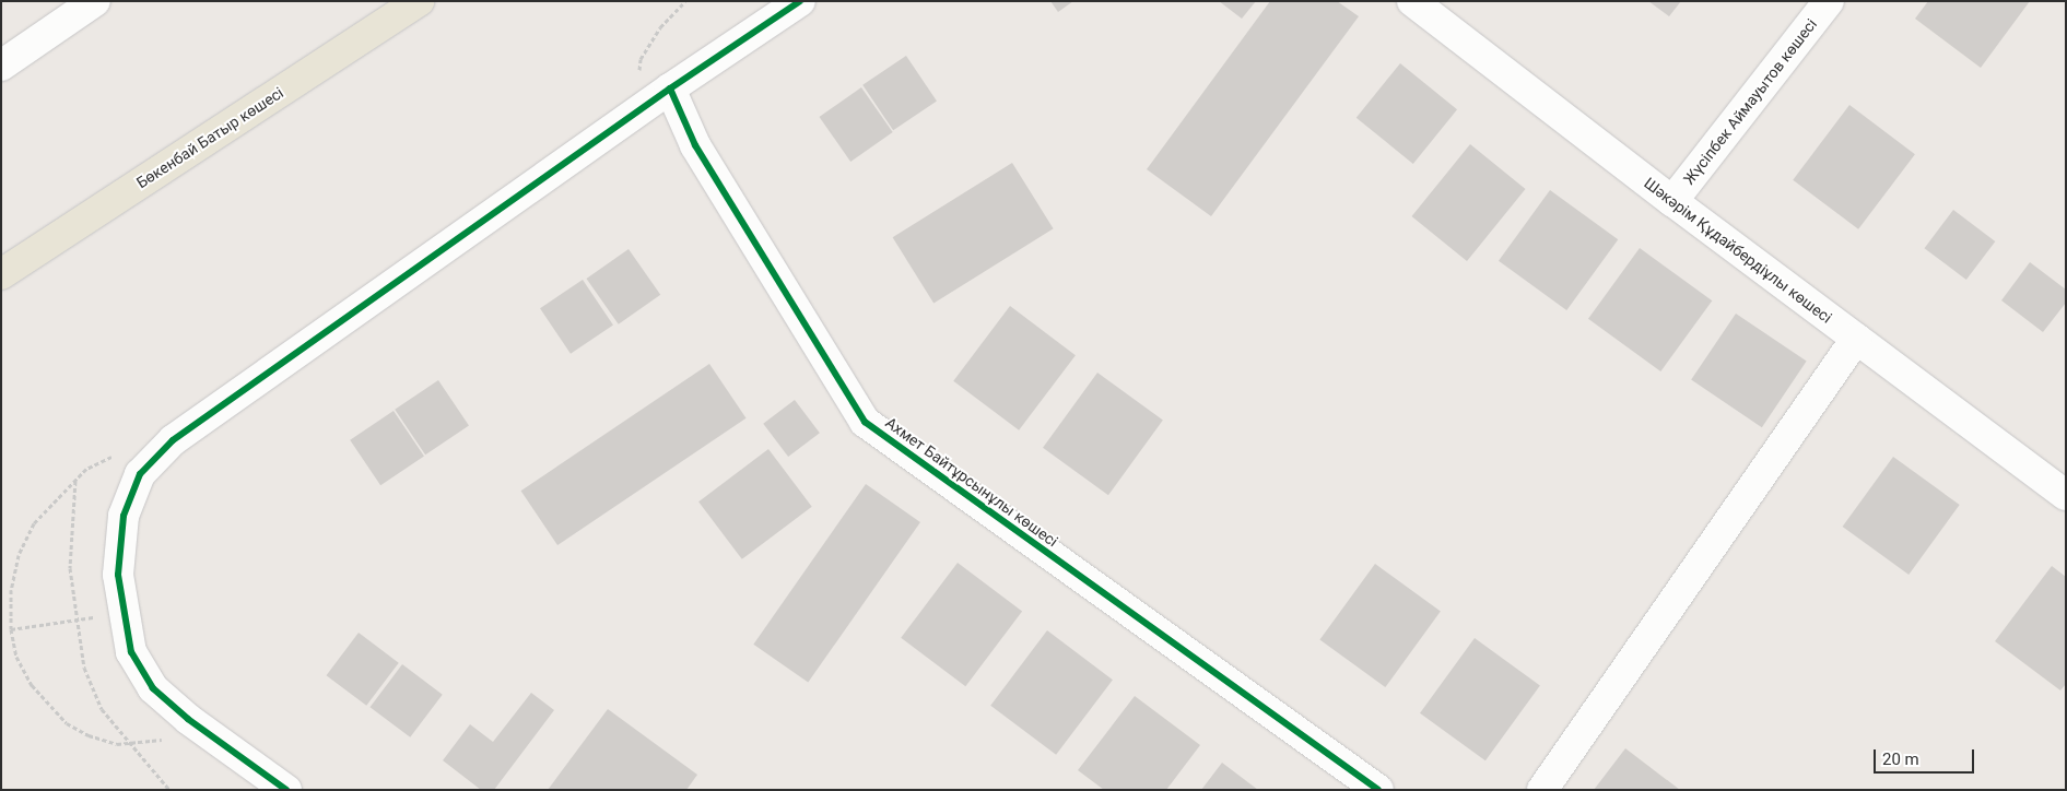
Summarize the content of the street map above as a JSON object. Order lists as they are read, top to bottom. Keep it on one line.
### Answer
{"streets":{"main road":["Бөкенбай Батыр көшесі"],"street":["Жүсіпбек Аймауытов көшесі","Шәкәрім Құдайбердіұлы көшесі","Ахмет Байтұрсынұлы көшесі"]},"crossings":[["Жүсіпбек Аймауытов көшесі","Шәкәрім Құдайбердіұлы көшесі"]],"scale_bar":"20 m"}
